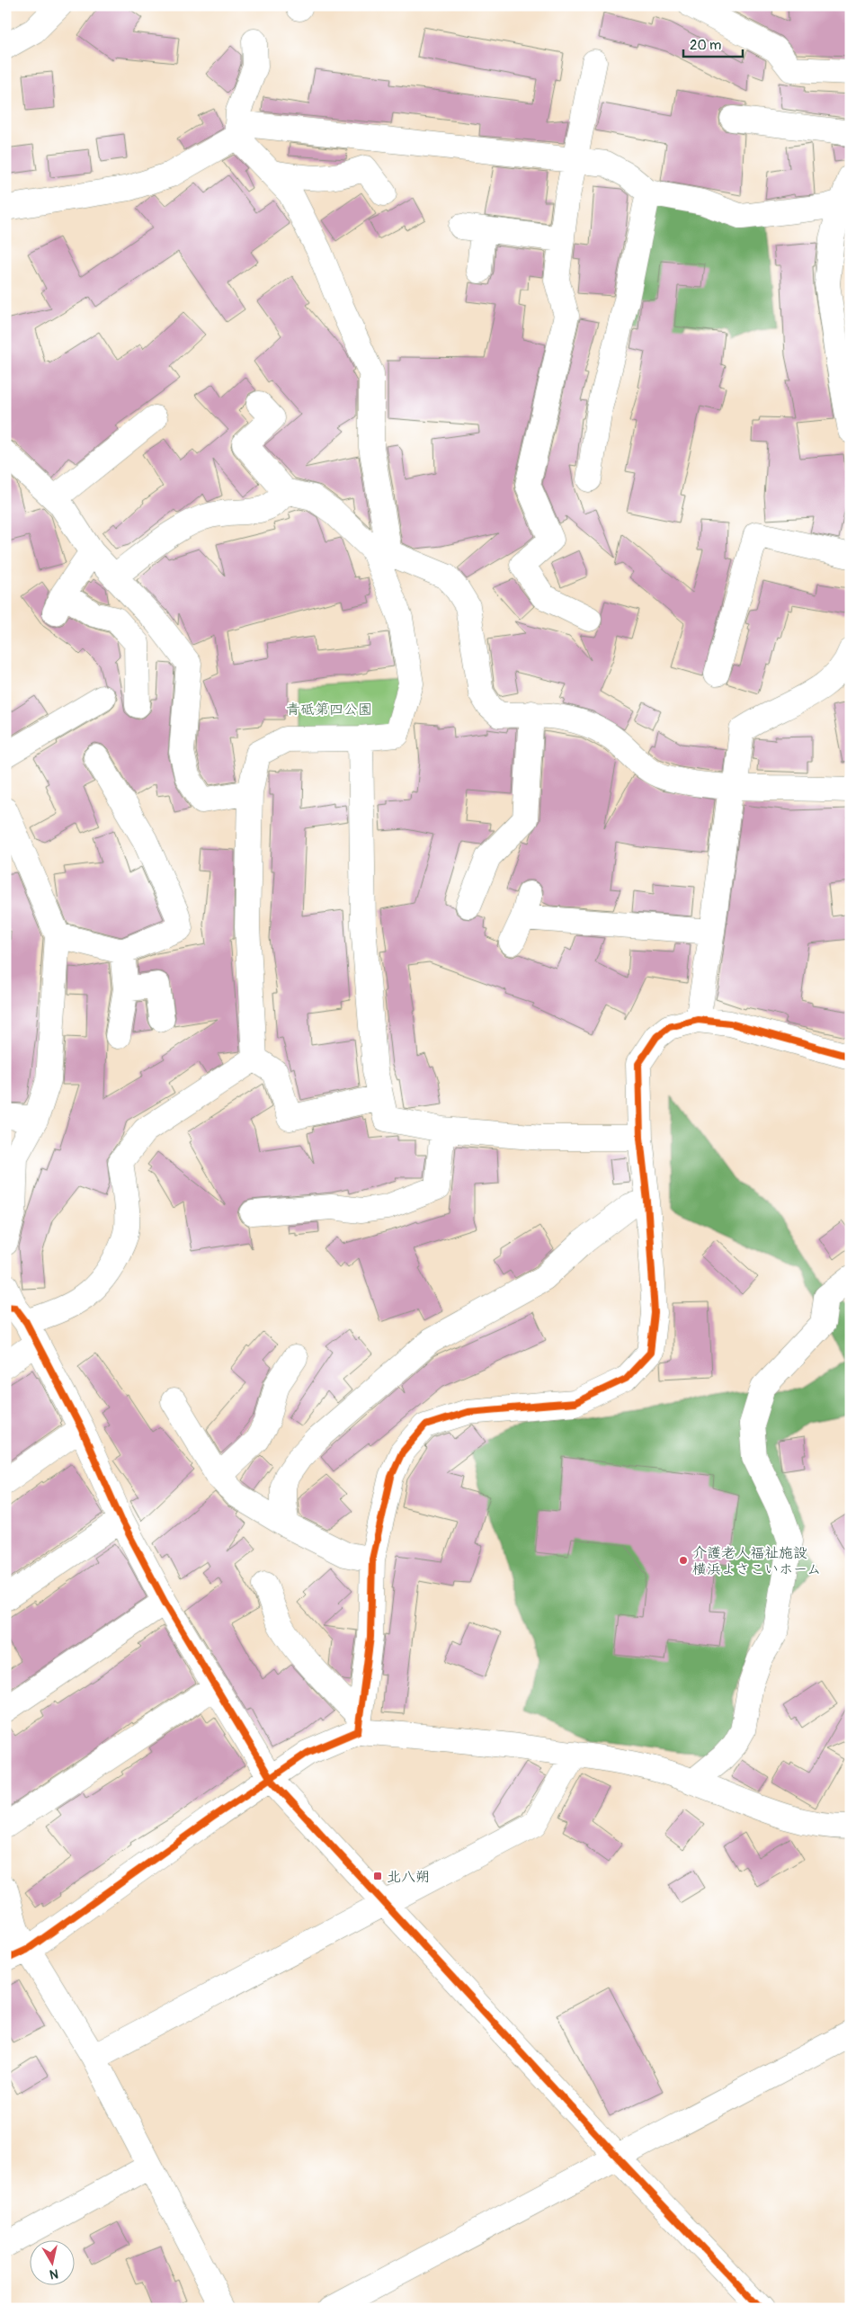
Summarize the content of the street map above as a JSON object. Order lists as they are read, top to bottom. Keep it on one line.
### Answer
{"parks":["青砥第四公園"],"places":{"other":["介護老人福祉施設 横浜よさこいホーム"],"transit":["北八朔"]},"scale_bar":"20 m","north":"bottom"}
